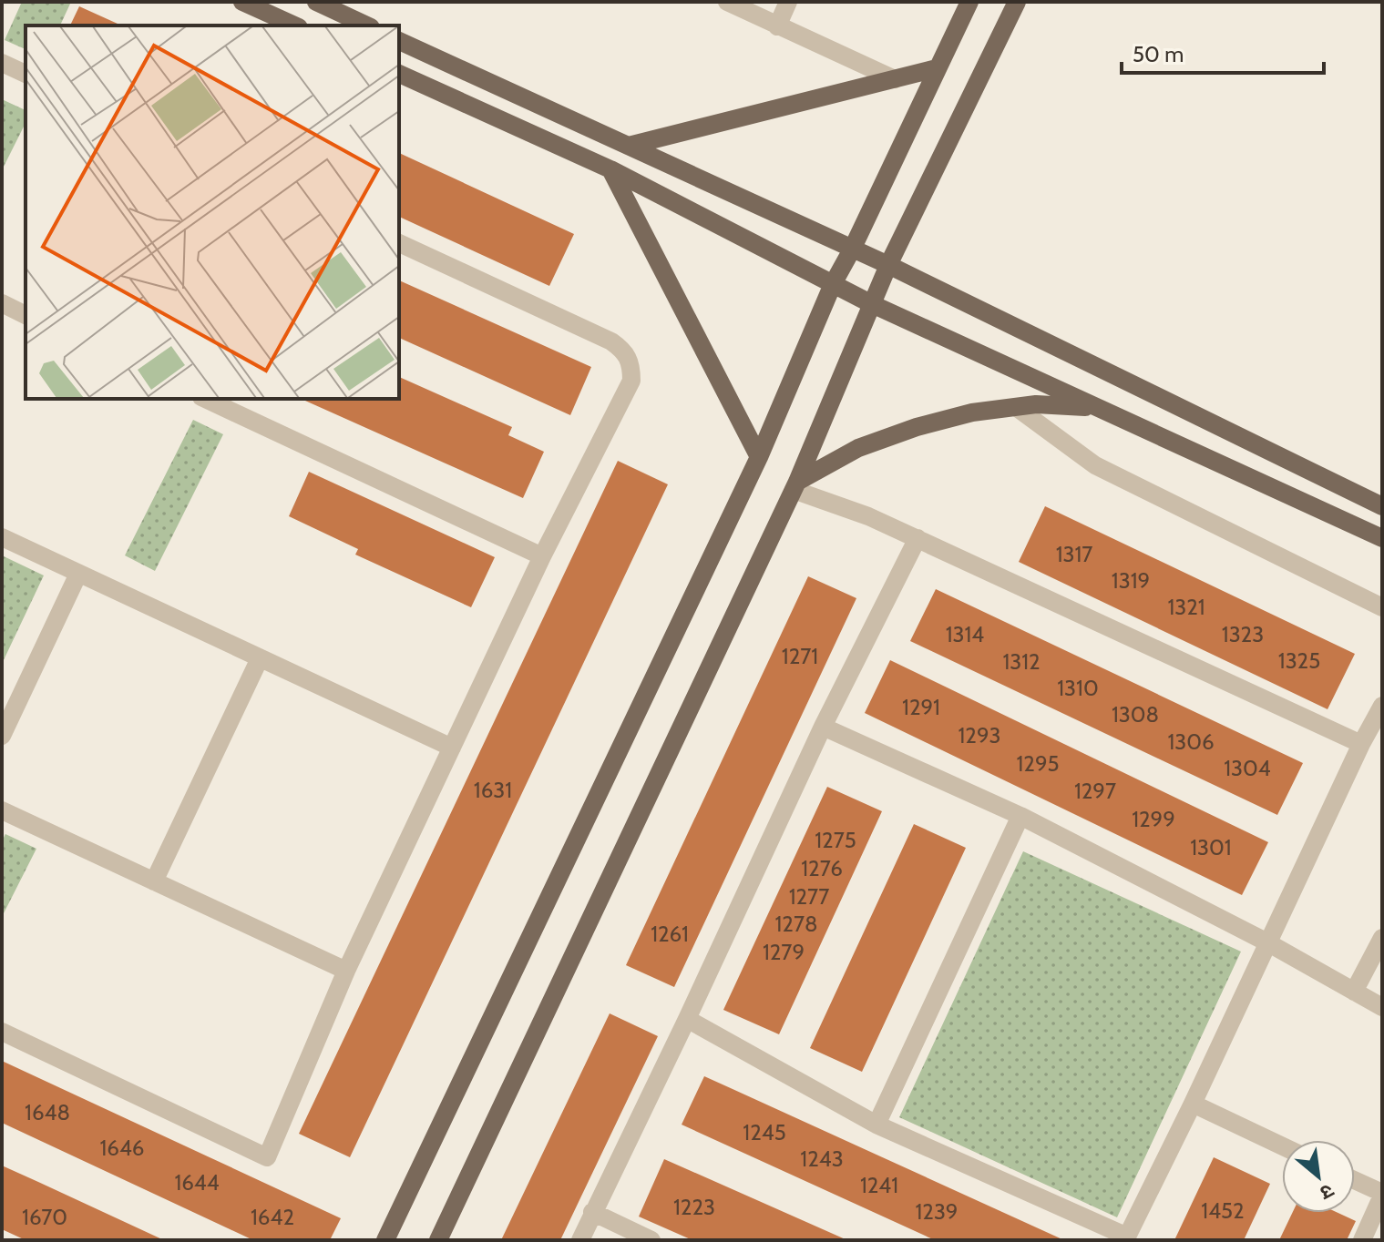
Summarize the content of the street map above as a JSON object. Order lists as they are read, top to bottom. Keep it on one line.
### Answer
{"house_numbers":["1317","1319","1321","1314","1323","1271","1325","1312","1310","1291","1308","1293","1306","1295","1304","1631","1297","1299","1275","1301","1276","1277","1278","1261","1279","1648","1245","1646","1243","1644","1241","1223","1452","1239","1670","1642"],"scale_bar":"50 m","north":"bottom right"}
